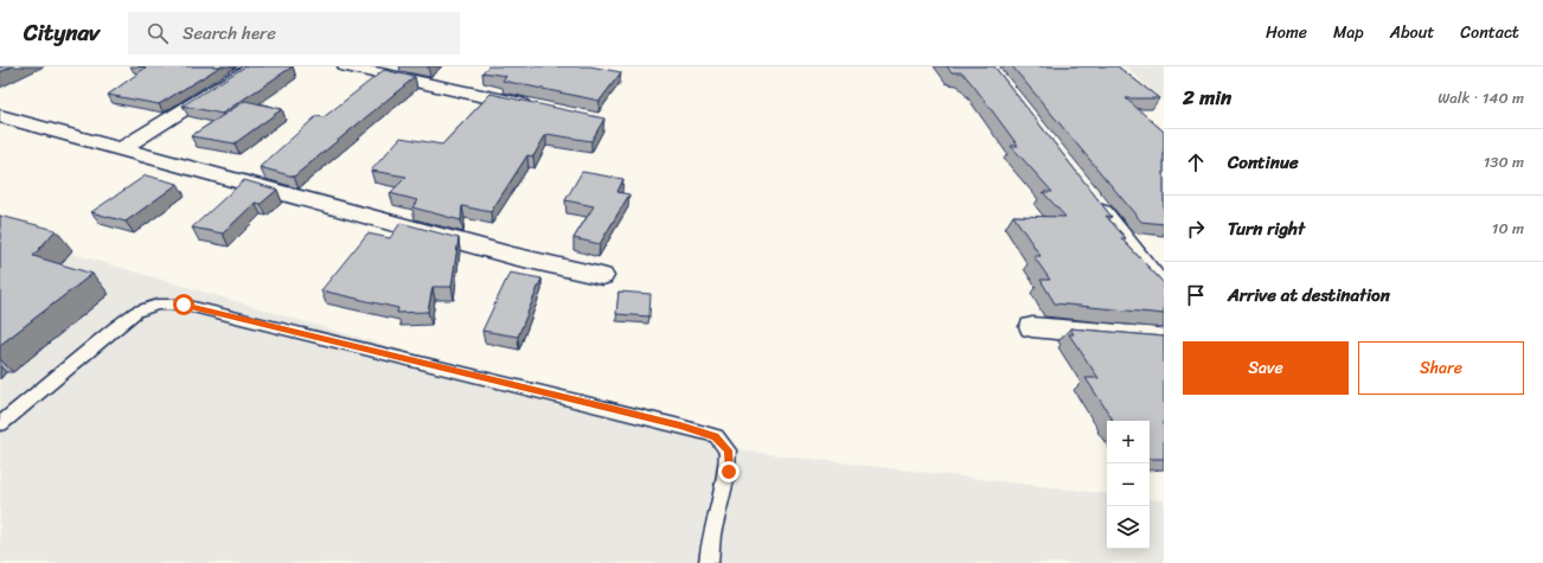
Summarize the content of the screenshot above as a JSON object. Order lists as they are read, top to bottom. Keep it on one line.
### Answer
{"page":{"header":"Citynav","search":"Search here","nav":["Home","Map","About","Contact"],"heading":["2 min","Walk · 140 m"],"list":[["Continue","130 m"],["Turn right","10 m"],"Arrive at destination"],"buttons":["Save","Share"],"map_buttons":["+","−"]}}
